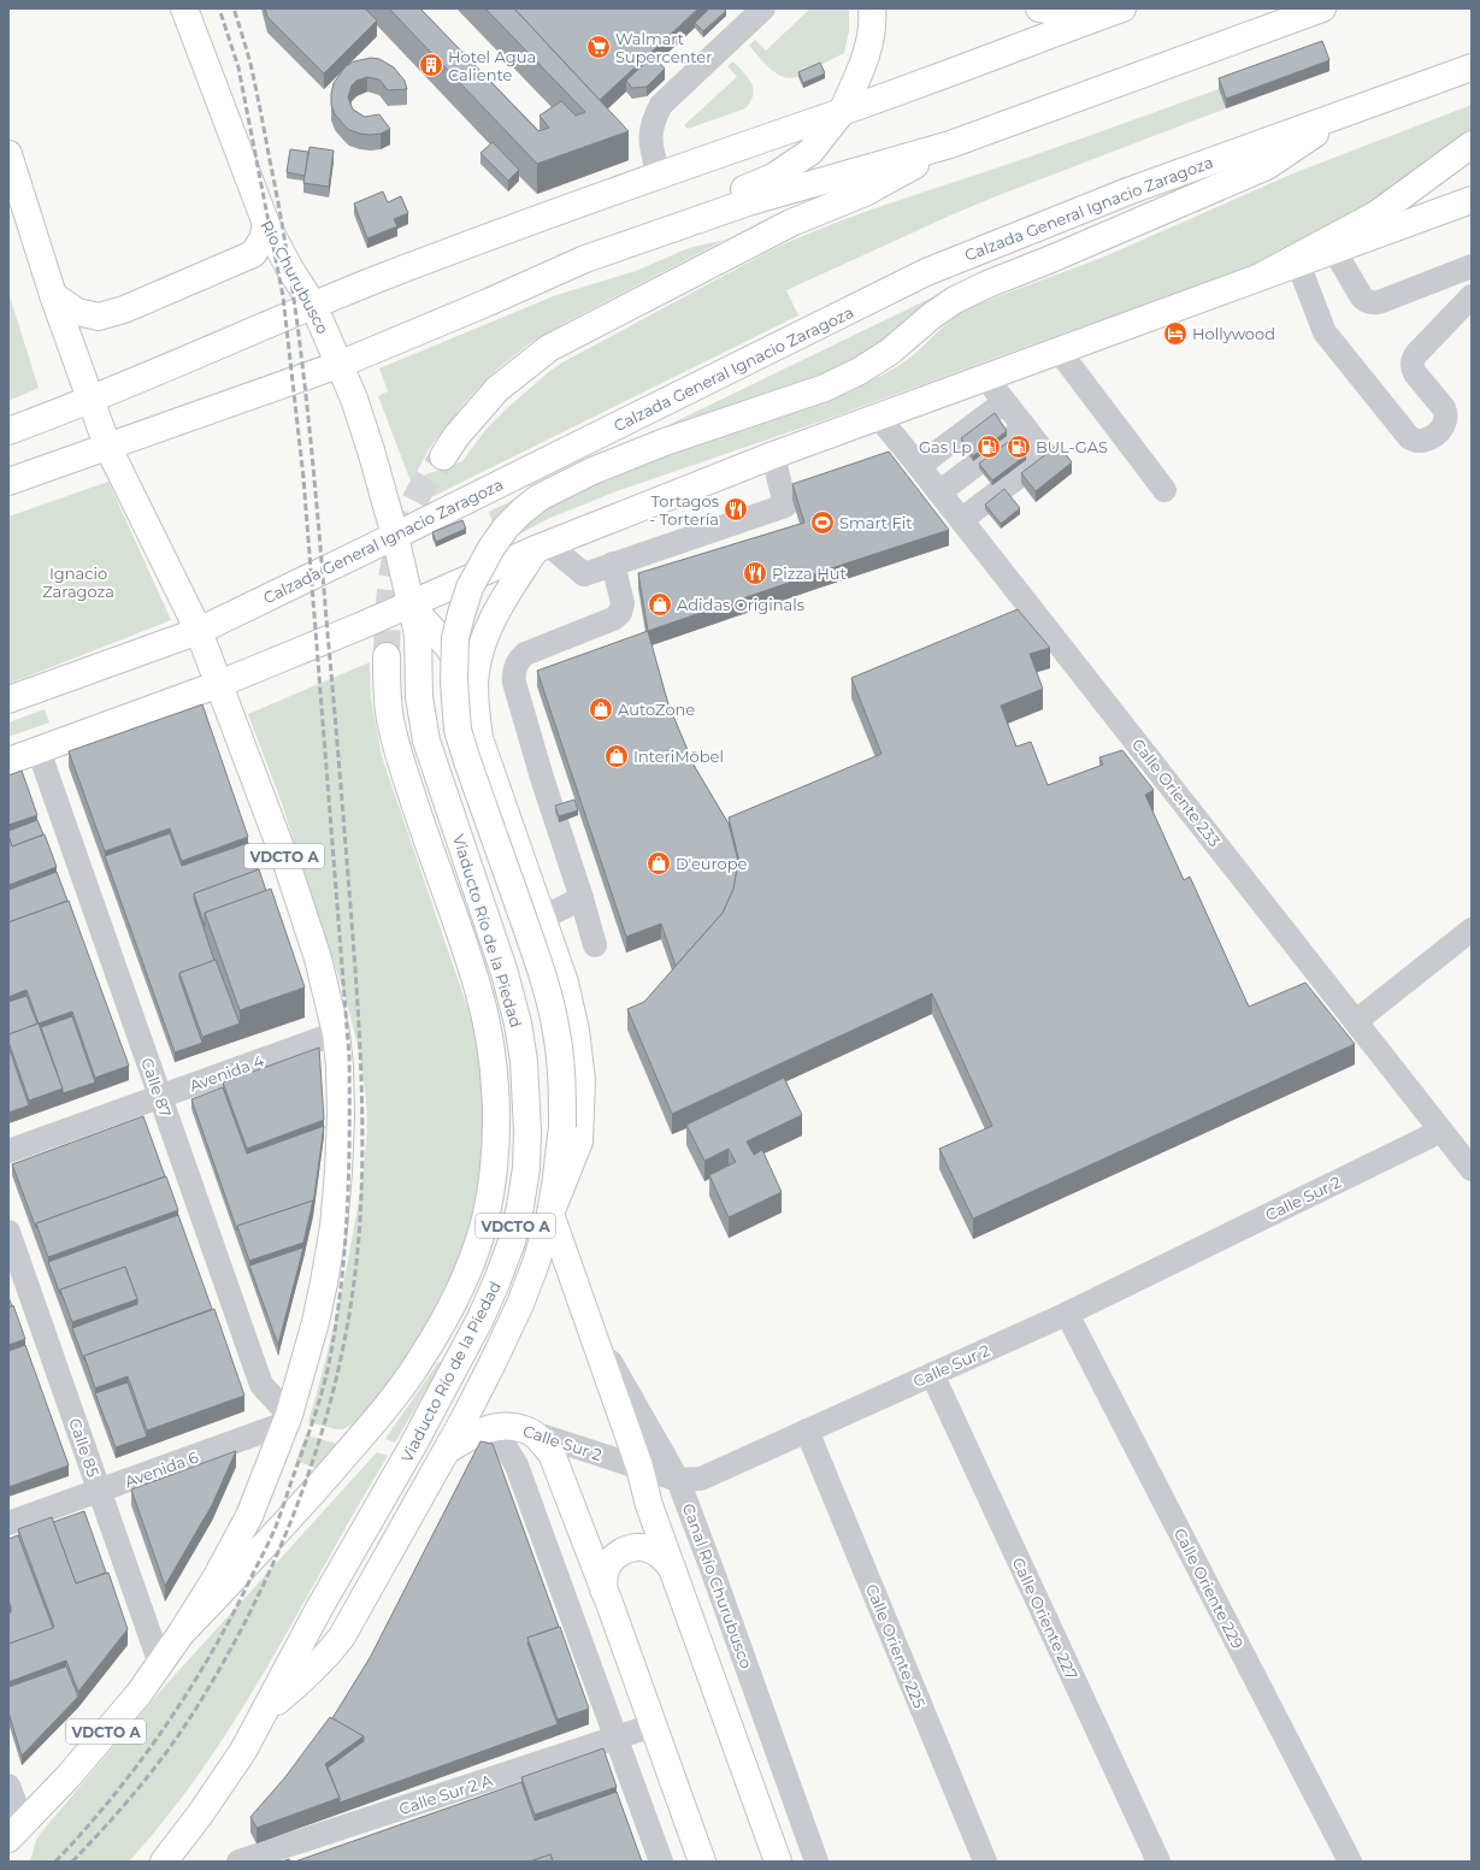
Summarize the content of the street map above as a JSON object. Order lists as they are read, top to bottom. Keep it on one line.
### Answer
{"streets":{"main road":["Calzada General Ignacio Zaragoza","Río Churubusco","VDCTO A","Viaducto Río de la Piedad","Calle Sur 2","Canal Río Churubusco"],"street":["Calle Oriente 233","Avenida 4","Calle 87","Calle 85","Avenida 6","Calle Oriente 229","Calle Oriente 227","Calle Oriente 225","Calle Sur 2 A"]},"crossings":[["Calzada General Ignacio Zaragoza","Río Churubusco"],["Río Churubusco","Viaducto Río de la Piedad"],["Calle Oriente 233","Calle Sur 2"],["VDCTO A","Avenida 4"],["VDCTO A","Calle 87"],["VDCTO A","Calle 85"],["VDCTO A","Avenida 6"],["Avenida 4","Calle 87"],["Calle 87","Avenida 6"],["Calle Sur 2","Canal Río Churubusco"],["Calle Sur 2","Calle Oriente 229"],["Calle Sur 2","Calle Oriente 227"],["Calle Sur 2","Calle Oriente 225"],["Calle 85","Avenida 6"]],"parks":["Ignacio Zaragoza"],"places":{"supermarket":["Walmart Supercenter"],"building":["Hotel Agua Caliente"],"hotel":["Hollywood"],"fuel station":["Gas Lp","BUL-GAS"],"restaurant":["Tortagos - Tortería","Pizza Hut"],"sports":["Smart Fit"],"shop":["Adidas Originals","AutoZone","InteriMöbel","D'europe"]}}
